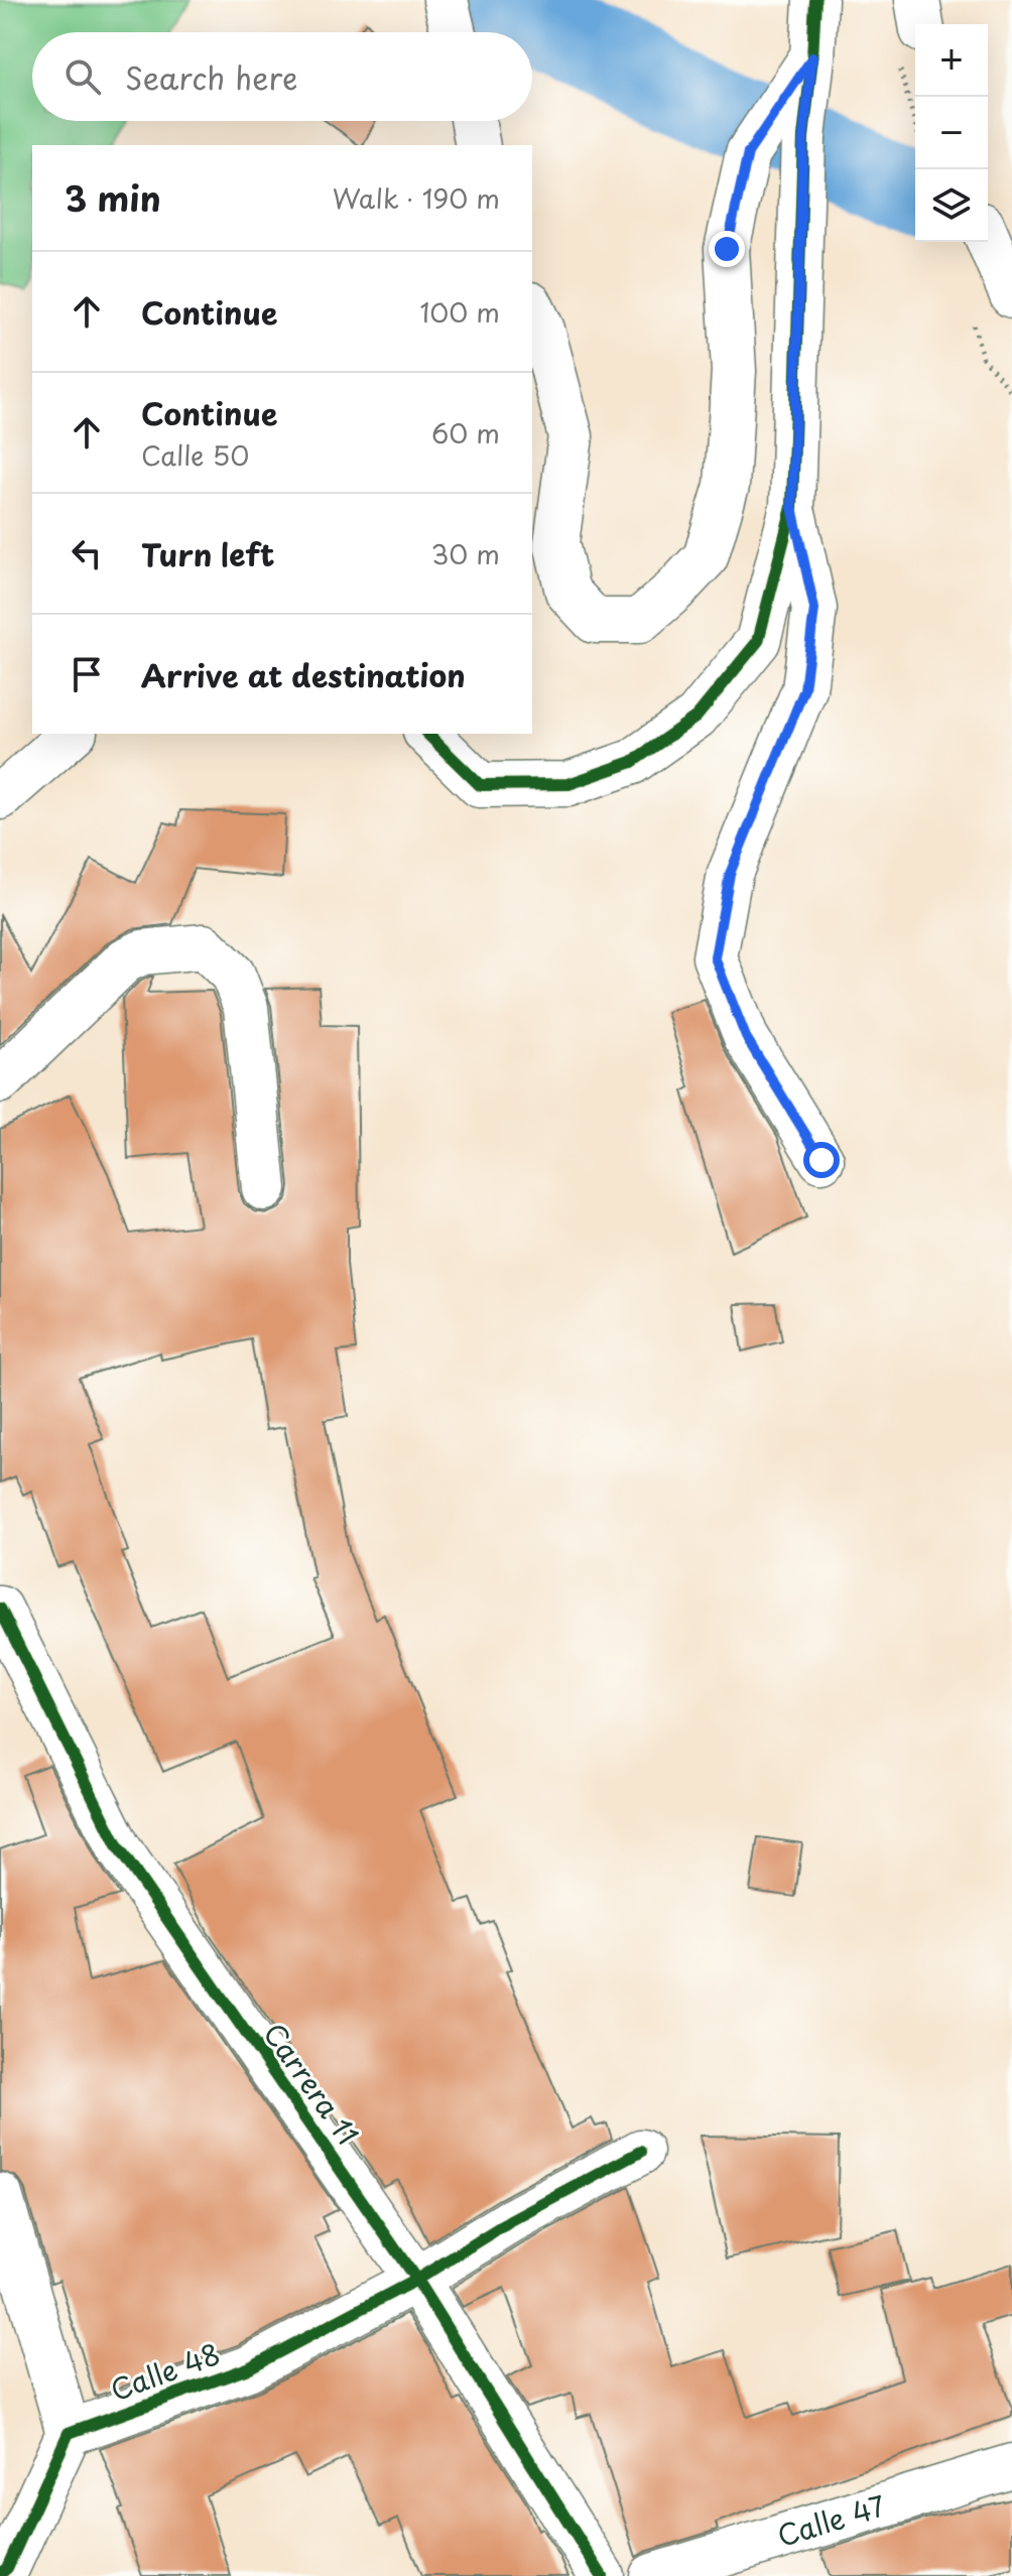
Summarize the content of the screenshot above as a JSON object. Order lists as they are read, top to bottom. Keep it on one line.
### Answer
{"streets":{"street":["Carrera 11","Calle 48","Calle 47"]},"crossings":[["Carrera 11","Calle 48"]],"page":{"map_buttons":["+","−"],"search":"Search here","heading":["3 min","Walk · 190 m"],"list":[["Continue","100 m"],["Continue","Calle 50","60 m"],["Turn left","30 m"],"Arrive at destination"]}}
